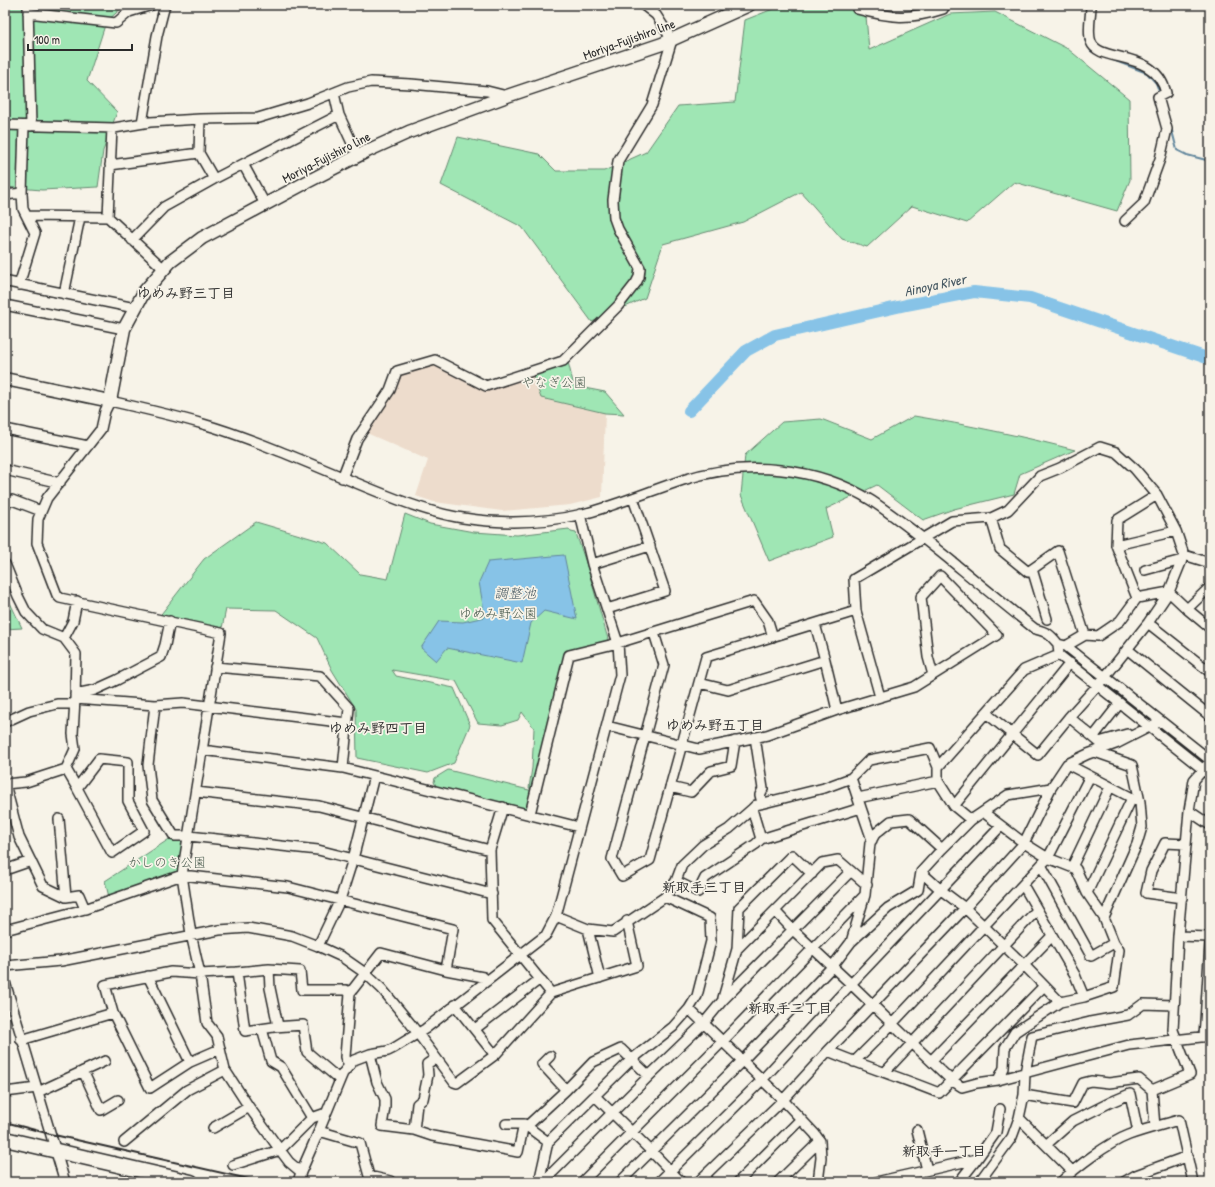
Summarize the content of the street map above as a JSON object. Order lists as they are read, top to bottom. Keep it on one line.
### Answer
{"streets":{"main road":["Moriya-Fujishiro line"]},"districts":["ゆめみ野三丁目","ゆめみ野五丁目","ゆめみ野四丁目","新取手三丁目","新取手二丁目","新取手一丁目"],"water":["Ainoya River","調整池"],"parks":["やなぎ公園","ゆめみ野公園","かしのき公園"],"scale_bar":"100 m"}
